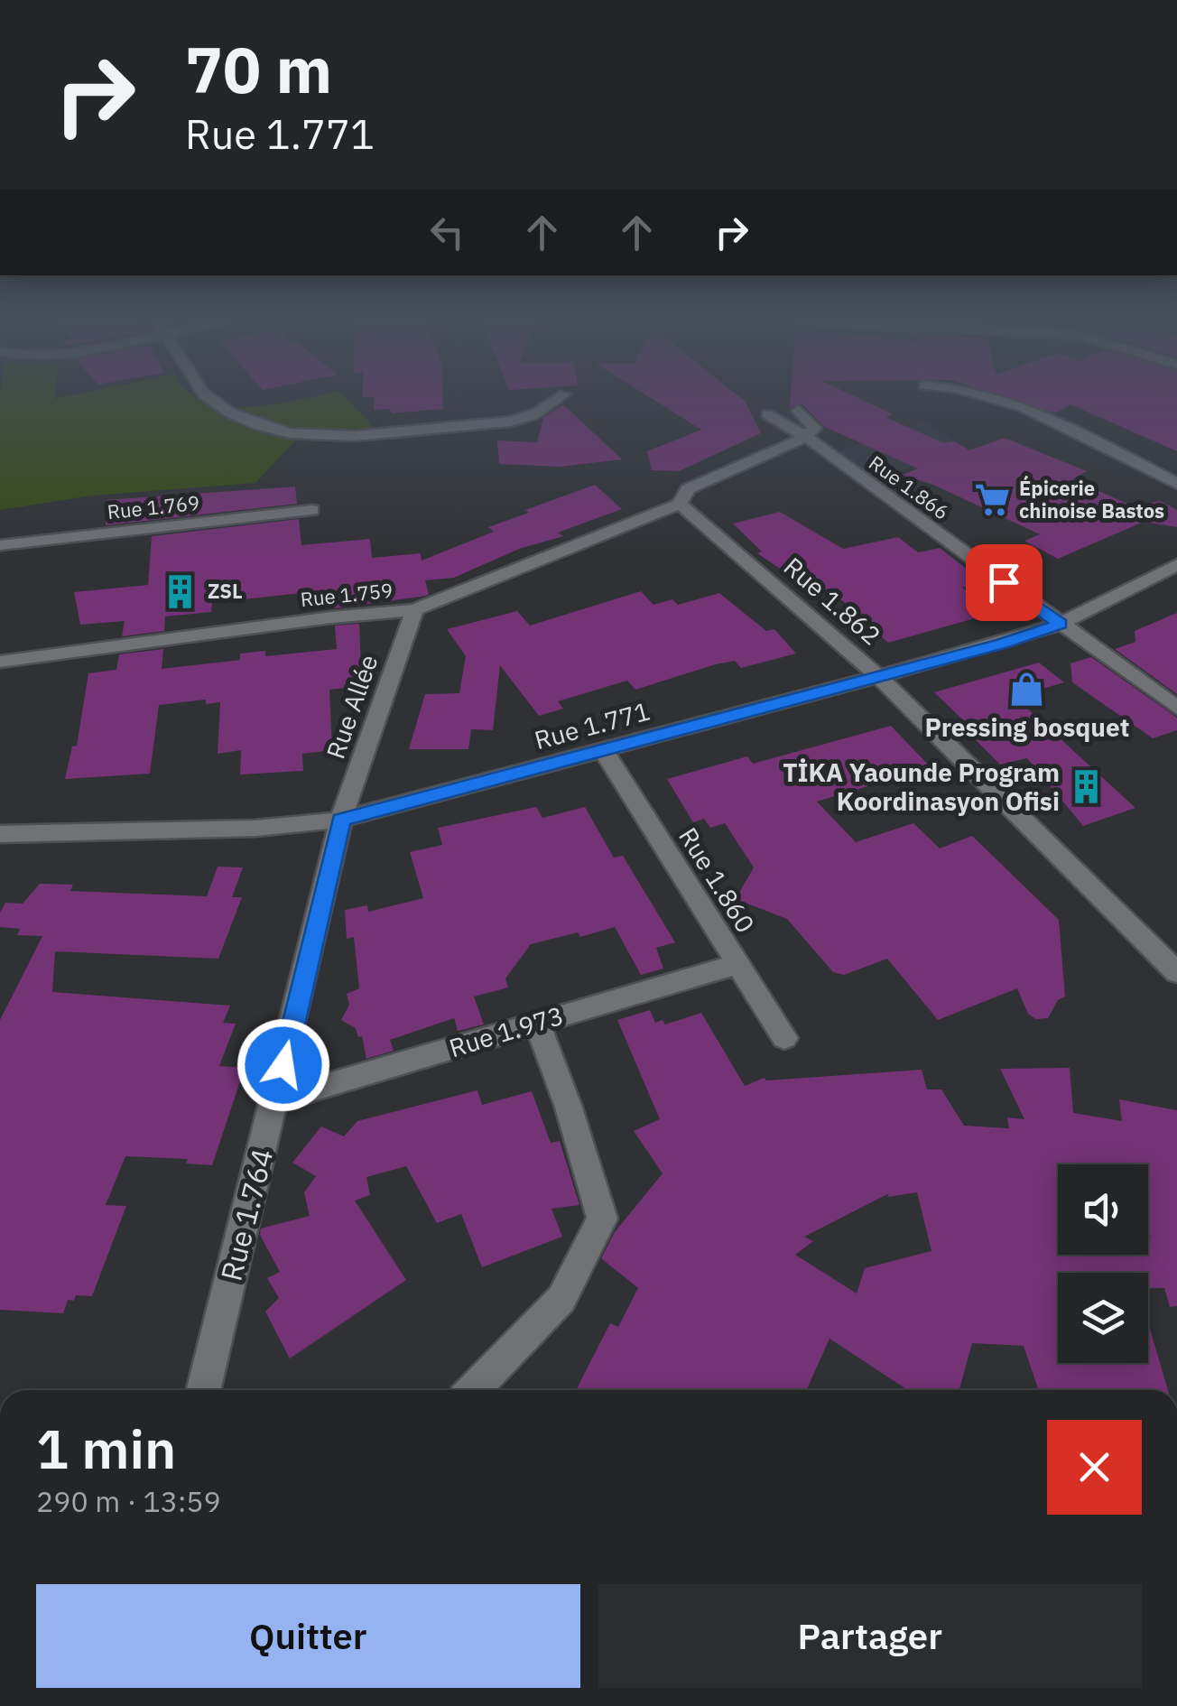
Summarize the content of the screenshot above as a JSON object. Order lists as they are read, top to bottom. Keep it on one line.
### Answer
{"streets":{"street":["Rue 1.866","Rue 1.769","Rue 1.759","Rue 1.862","Rue Allée","Rue 1.771","Rue 1.860","Rue 1.973","Rue 1.764"]},"crossings":[["Rue 1.866","Rue 1.771"],["Rue 1.759","Rue 1.862"],["Rue 1.759","Rue Allée"],["Rue 1.862","Rue 1.771"],["Rue Allée","Rue 1.771"],["Rue Allée","Rue 1.764"],["Rue 1.771","Rue 1.860"],["Rue 1.771","Rue 1.764"],["Rue 1.860","Rue 1.973"],["Rue 1.973","Rue 1.764"]],"places":{"supermarket":["Épicerie chinoise Bastos"],"building":["ZSL","TİKA Yaounde Program Koordinasyon Ofisi"],"shop":["Pressing bosquet"]},"page":{"turn":["70 m","Rue 1.771"],"heading":["1 min","290 m · 13:59"],"buttons":["Quitter","Partager"]}}
